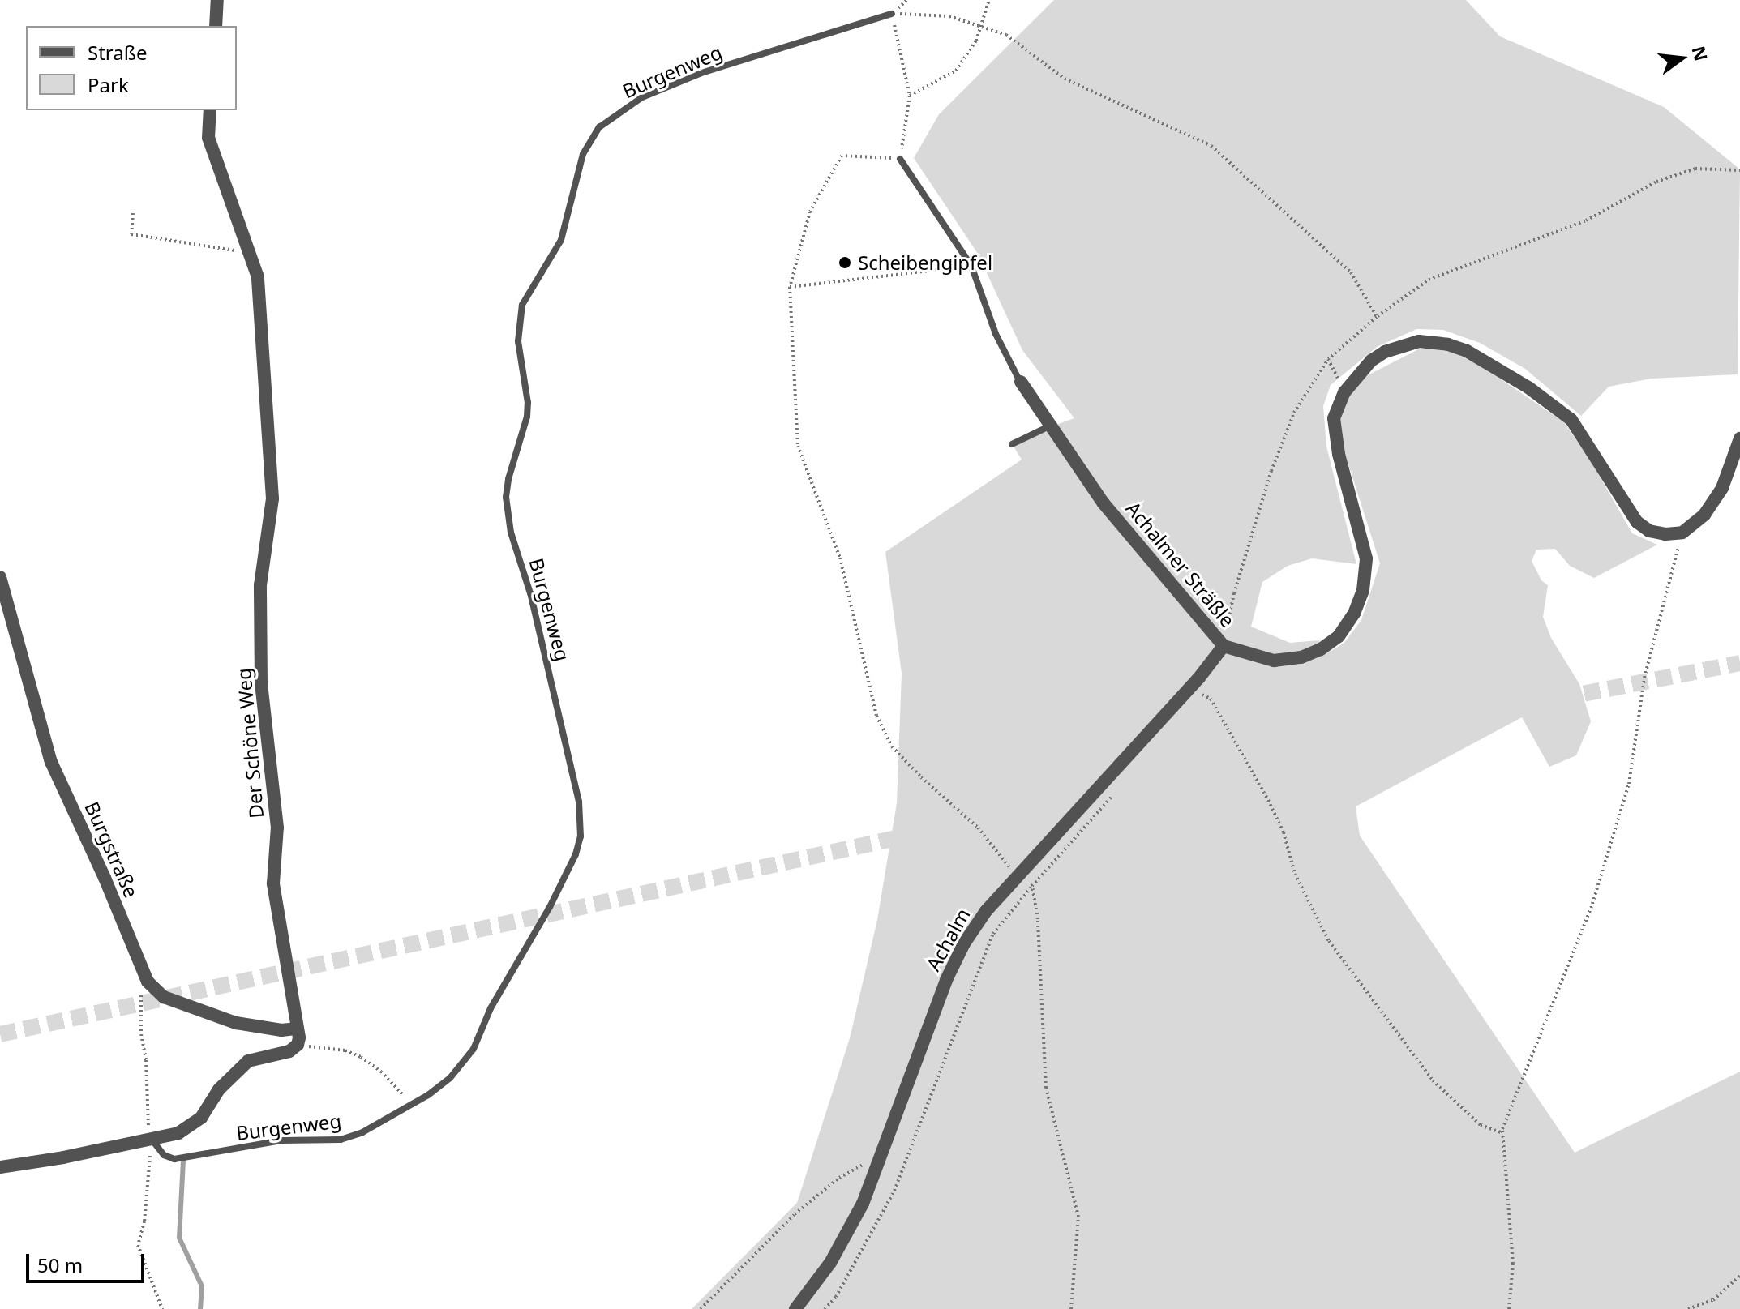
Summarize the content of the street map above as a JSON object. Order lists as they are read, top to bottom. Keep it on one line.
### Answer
{"streets":{"street":["Achalmer Sträßle","Der Schöne Weg","Burgstraße","Achalm"],"lane":["Burgenweg"]},"crossings":[["Achalmer Sträßle","Achalm"]],"places":["Scheibengipfel"],"legend":["Straße","Park"],"scale_bar":"50 m","north":"right"}
